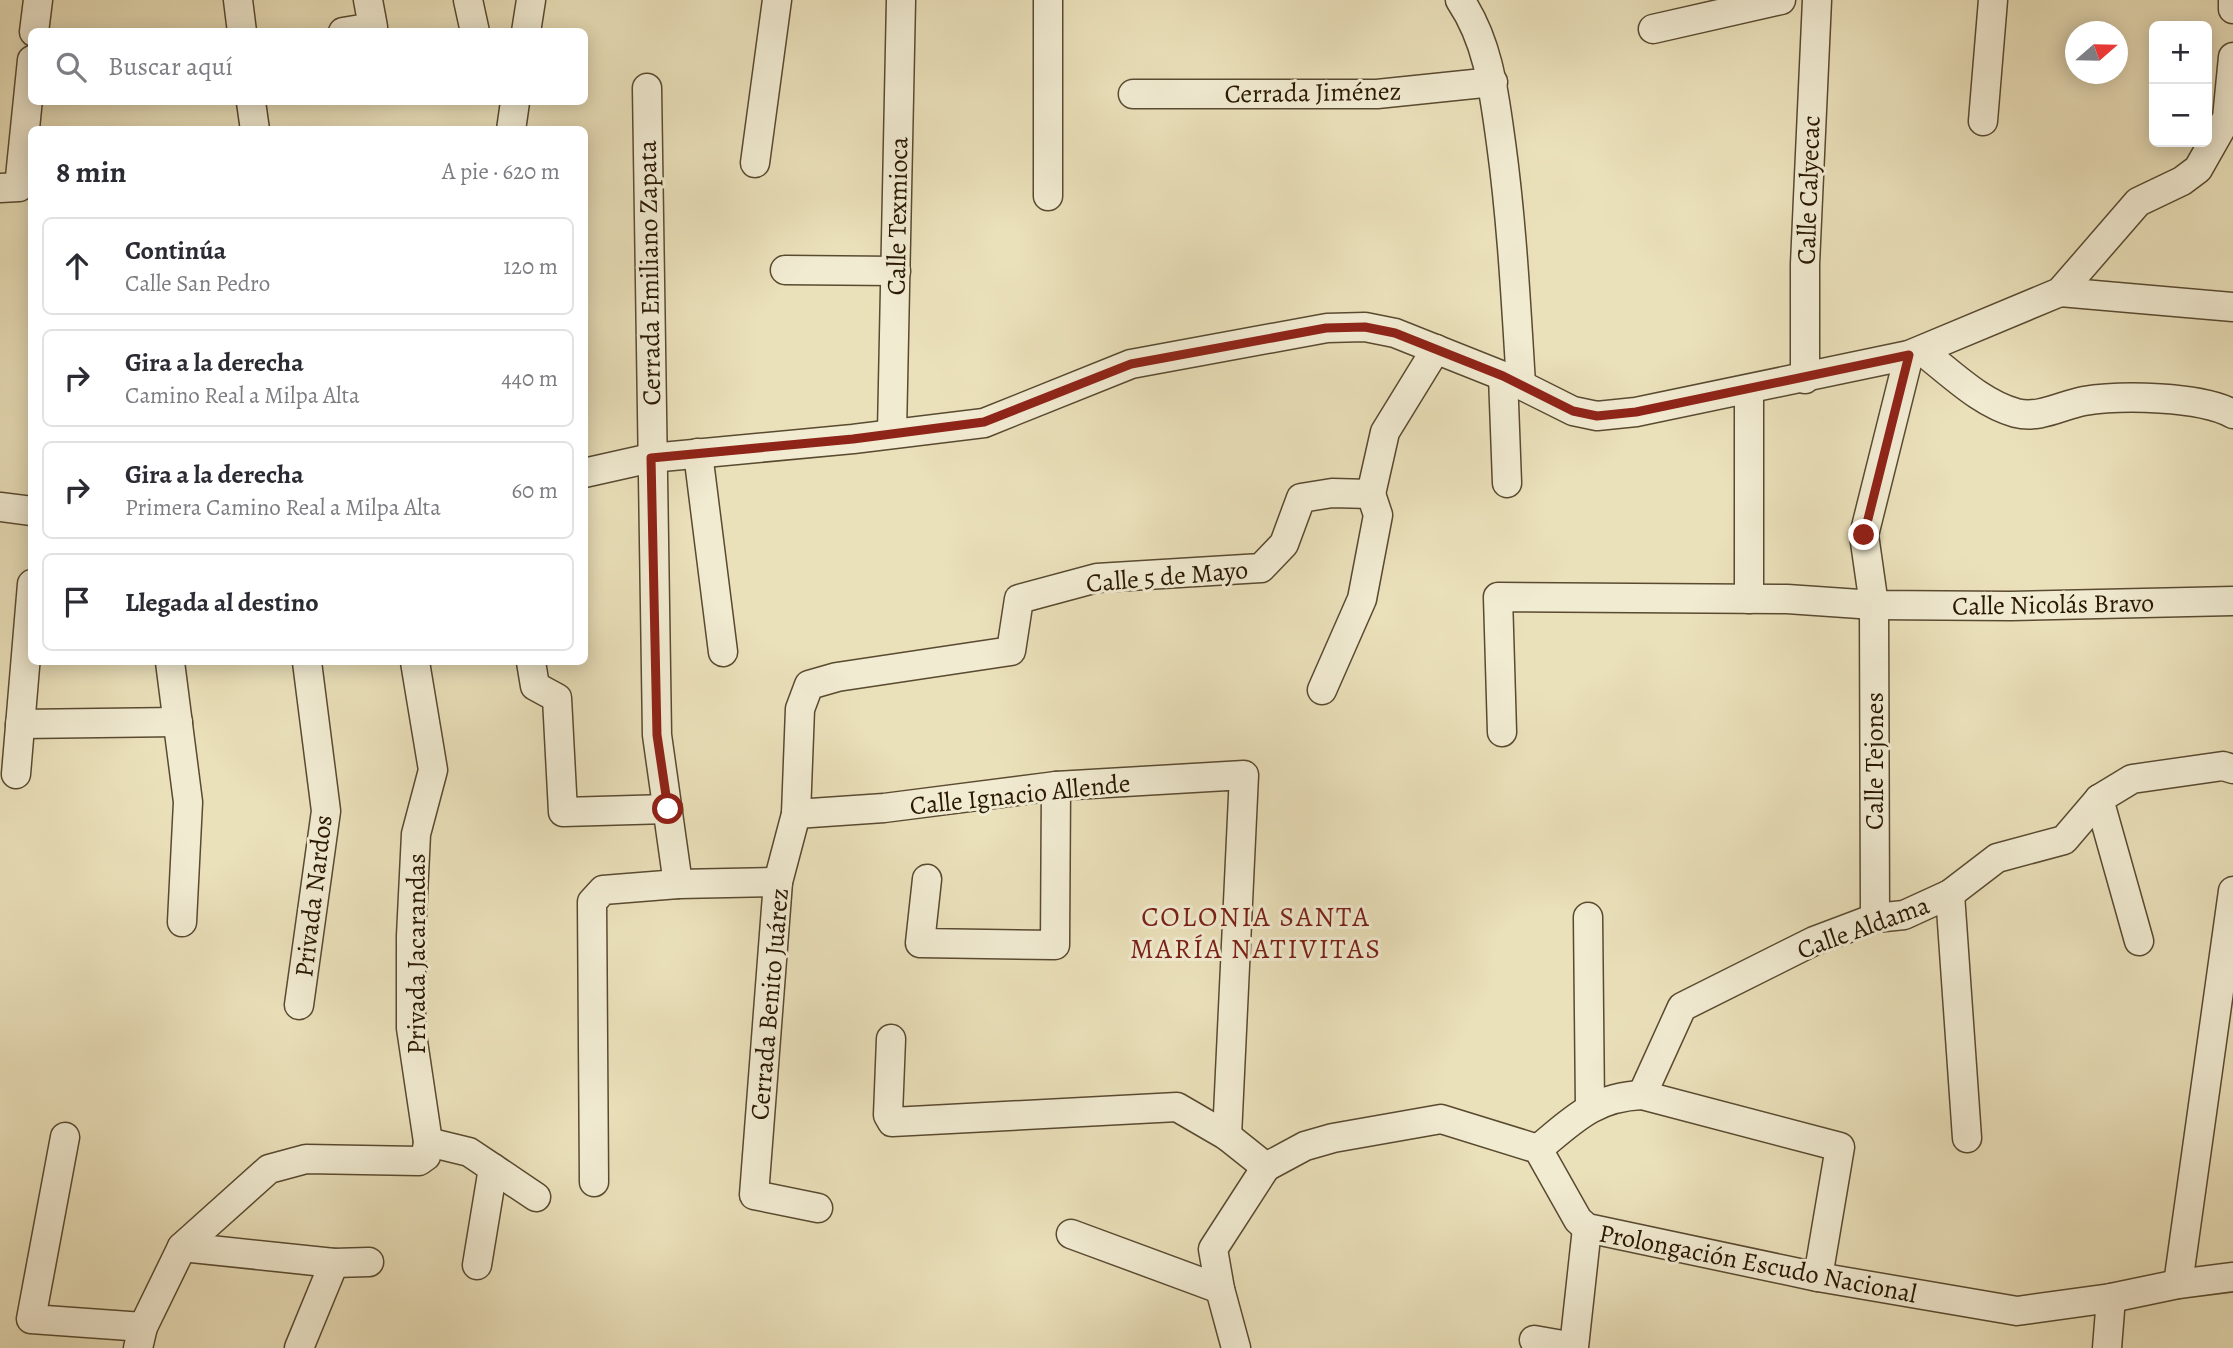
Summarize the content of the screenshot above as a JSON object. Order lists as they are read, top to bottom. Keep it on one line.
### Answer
{"streets":{"street":["Cerrada Jiménez","Calle Calyecac","Calle Texmioca","Cerrada Emiliano Zapata","Calle 5 de Mayo","Calle Nicolás Bravo","Calle Tejones","Calle Ignacio Allende","Privada Nardos","Calle Aldama","Privada Jacarandas","Cerrada Benito Juárez","Prolongación Escudo Nacional"]},"crossings":[["Calle 5 de Mayo","Calle Ignacio Allende"],["Calle 5 de Mayo","Cerrada Benito Juárez"],["Calle Nicolás Bravo","Calle Tejones"],["Calle Tejones","Calle Aldama"],["Calle Ignacio Allende","Cerrada Benito Juárez"]],"districts":["COLONIA SANTA MARÍA NATIVITAS"],"north":"right","page":{"map_buttons":["+","−"],"search":"Buscar aquí","heading":["8 min","A pie · 620 m"],"list":[["Continúa","Calle San Pedro","120 m"],["Gira a la derecha","Camino Real a Milpa Alta","440 m"],["Gira a la derecha","Primera Camino Real a Milpa Alta","60 m"],"Llegada al destino"]}}
